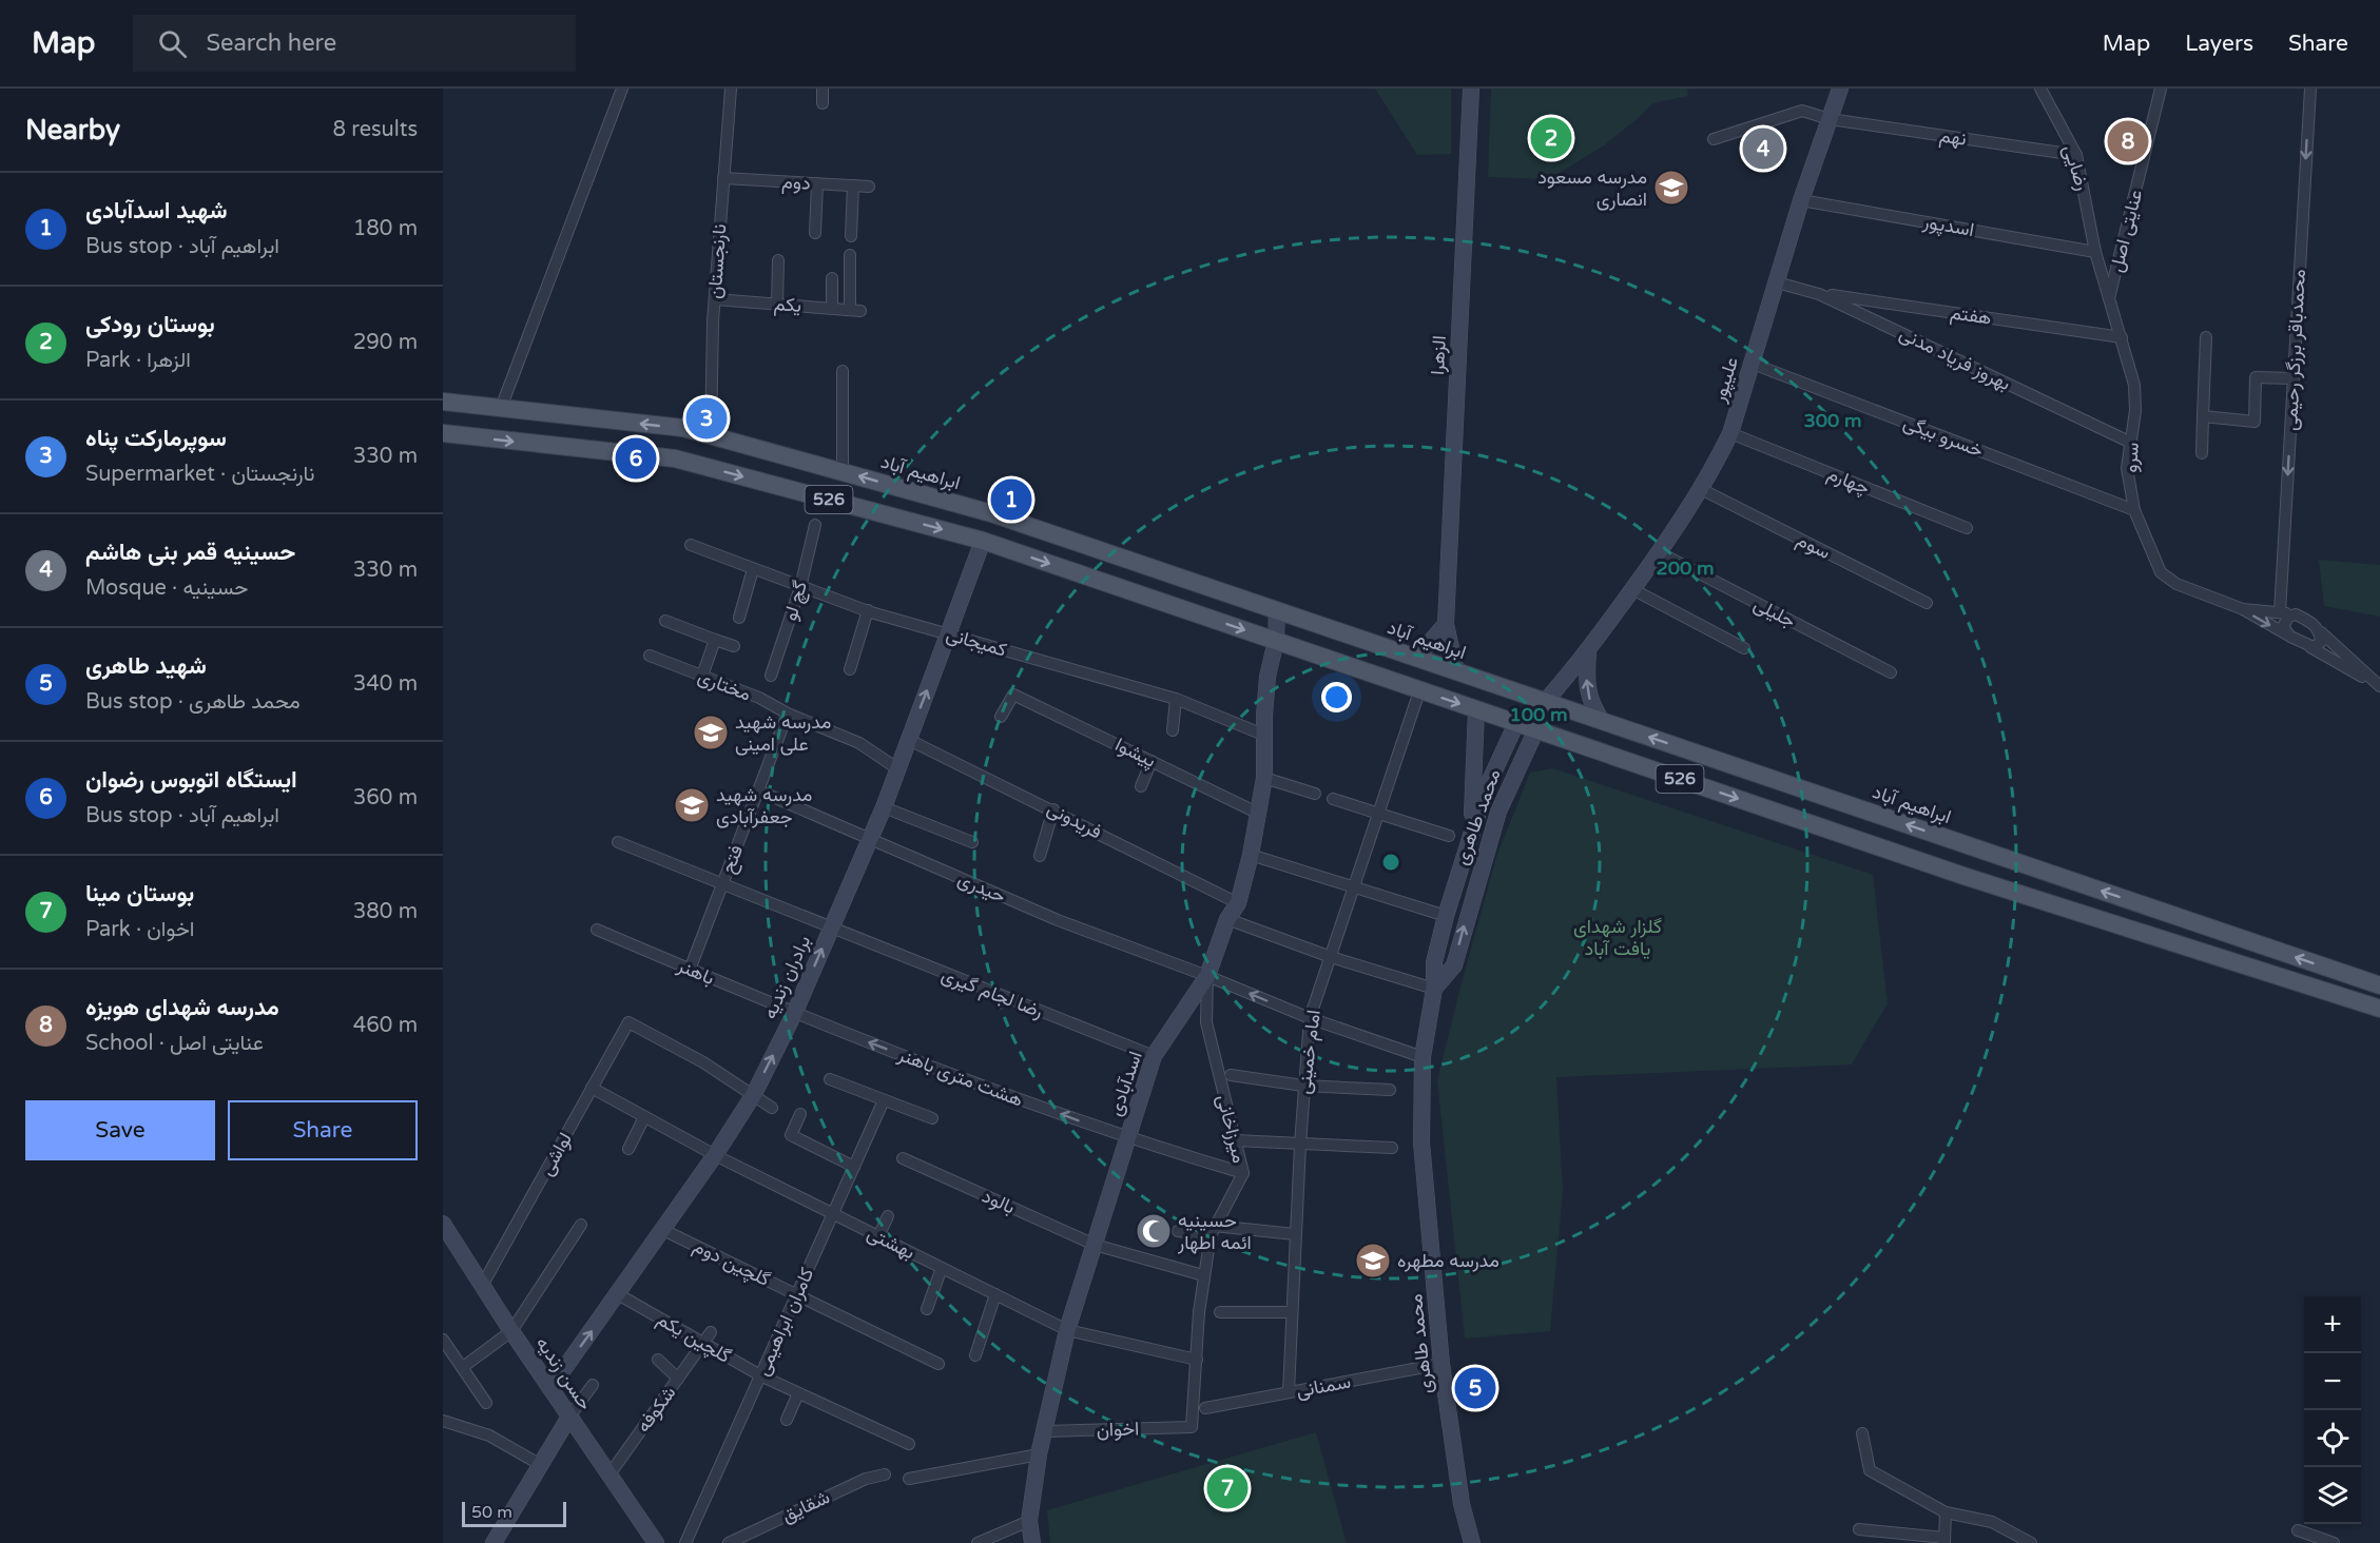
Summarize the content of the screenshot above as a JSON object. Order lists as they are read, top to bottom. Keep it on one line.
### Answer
{"streets":{"main road":["ابراهیم آباد","526"],"street":["نهم","رضایی","دوم","اسدپور","عنایتی اصل","نارنجستان","یکم","هفتم","محمدباقر برزگر رحیمی","الزهرا","بهروز فریاد مدنی","علیپور","خسرو بیگی","سرو","چهارم","سوم","گچ لو","جلیلی","کمیجانی","مختاری","پیشوا","محمد طاهری","فریدونی","فتح","حیدری","باهنر","برادران زندیه","رضا لجام گیری","امام خمینی","هشت متری باهنر","اسدآبادی","میرزاخانی","لواشی","بالود","بهشتی","گلچین دوم","کامران ابراهیمی","گلچین یکم","حسن زندیه","سمنانی","شکوفه","اخوان","شقایق"]},"crossings":[["نهم","رضایی"],["نهم","علیپور"],["رضایی","اسدپور"],["رضایی","سرو"],["دوم","نارنجستان"],["اسدپور","علیپور"],["اسدپور","سرو"],["عنایتی اصل","سرو"],["نارنجستان","یکم"],["نارنجستان","ابراهیم آباد"],["هفتم","بهروز فریاد مدنی"],["هفتم","سرو"],["الزهرا","ابراهیم آباد"],["بهروز فریاد مدنی","علیپور"],["بهروز فریاد مدنی","سرو"],["علیپور","خسرو بیگی"],["علیپور","ابراهیم آباد"],["علیپور","چهارم"],["علیپور","سوم"],["علیپور","جلیلی"],["خسرو بیگی","سرو"],["ابراهیم آباد","اسدآبادی"],["526","محمد طاهری"],["526","برادران زندیه"],["526","امام خمینی"],["526","اسدآبادی"],["گچ لو","کمیجانی"],["کمیجانی","برادران زندیه"],["کمیجانی","اسدآبادی"],["مختاری","فتح"],["مختاری","برادران زندیه"],["پیشوا","اسدآبادی"],["محمد طاهری","حیدری"],["محمد طاهری","سمنانی"],["فریدونی","برادران زندیه"],["فریدونی","اسدآبادی"],["فتح","حیدری"],["فتح","باهنر"],["فتح","رضا لجام گیری"],["حیدری","برادران زندیه"],["حیدری","امام خمینی"],["حیدری","اسدآبادی"],["حیدری","میرزاخانی"],["باهنر","برادران زندیه"],["باهنر","هشت متری باهنر"],["برادران زندیه","رضا لجام گیری"],["برادران زندیه","هشت متری باهنر"],["برادران زندیه","لواشی"],["برادران زندیه","بهشتی"],["برادران زندیه","گلچین دوم"],["برادران زندیه","گلچین یکم"],["برادران زندیه","حسن زندیه"],["رضا لجام گیری","اسدآبادی"],["امام خمینی","سمنانی"],["هشت متری باهنر","اسدآبادی"],["هشت متری باهنر","میرزاخانی"],["اسدآبادی","میرزاخانی"],["اسدآبادی","بالود"],["اسدآبادی","بهشتی"],["اسدآبادی","اخوان"],["میرزاخانی","بالود"],["میرزاخانی","بهشتی"],["میرزاخانی","اخوان"],["لواشی","بهشتی"],["لواشی","حسن زندیه"],["بهشتی","کامران ابراهیمی"],["گلچین دوم","کامران ابراهیمی"],["کامران ابراهیمی","گلچین یکم"],["گلچین یکم","شکوفه"],["حسن زندیه","شکوفه"]],"one_way":["محمدباقر برزگر رحیمی"],"parks":["گلزار شهدای یافت آباد"],"places":{"school or university":["مدرسه مسعود انصاری","مدرسه شهید علی امینی","مدرسه شهید جعفرآبادی","مدرسه مطهره"],"mosque":["حسینیه ائمه اطهار"]},"scale_bar":"50 m","page":{"header":"Map","search":"Search here","nav":["Map","Layers","Share"],"heading":["Nearby","8 results"],"pins":["2","8","4","3","6","1","5","7"],"list":[{"mark":"1","name":"شهید اسدآبادی","note":"Bus stop · ابراهیم آباد","value":"180 m"},{"mark":"2","name":"بوستان رودکی","note":"Park · الزهرا","value":"290 m"},{"mark":"3","name":"سوپرمارکت پناه","note":"Supermarket · نارنجستان","value":"330 m"},{"mark":"4","name":"حسینیه قمر بنی هاشم","note":"Mosque · حسینیه","value":"330 m"},{"mark":"5","name":"شهید طاهری","note":"Bus stop · محمد طاهری","value":"340 m"},{"mark":"6","name":"ایستگاه اتوبوس رضوان","note":"Bus stop · ابراهیم آباد","value":"360 m"},{"mark":"7","name":"بوستان مینا","note":"Park · اخوان","value":"380 m"},{"mark":"8","name":"مدرسه شهدای هویزه","note":"School · عنایتی اصل","value":"460 m"}],"buttons":["Save","Share"],"map_buttons":["+","−"],"scale":"50 m"},"rings":["300 m","200 m","100 m"]}
